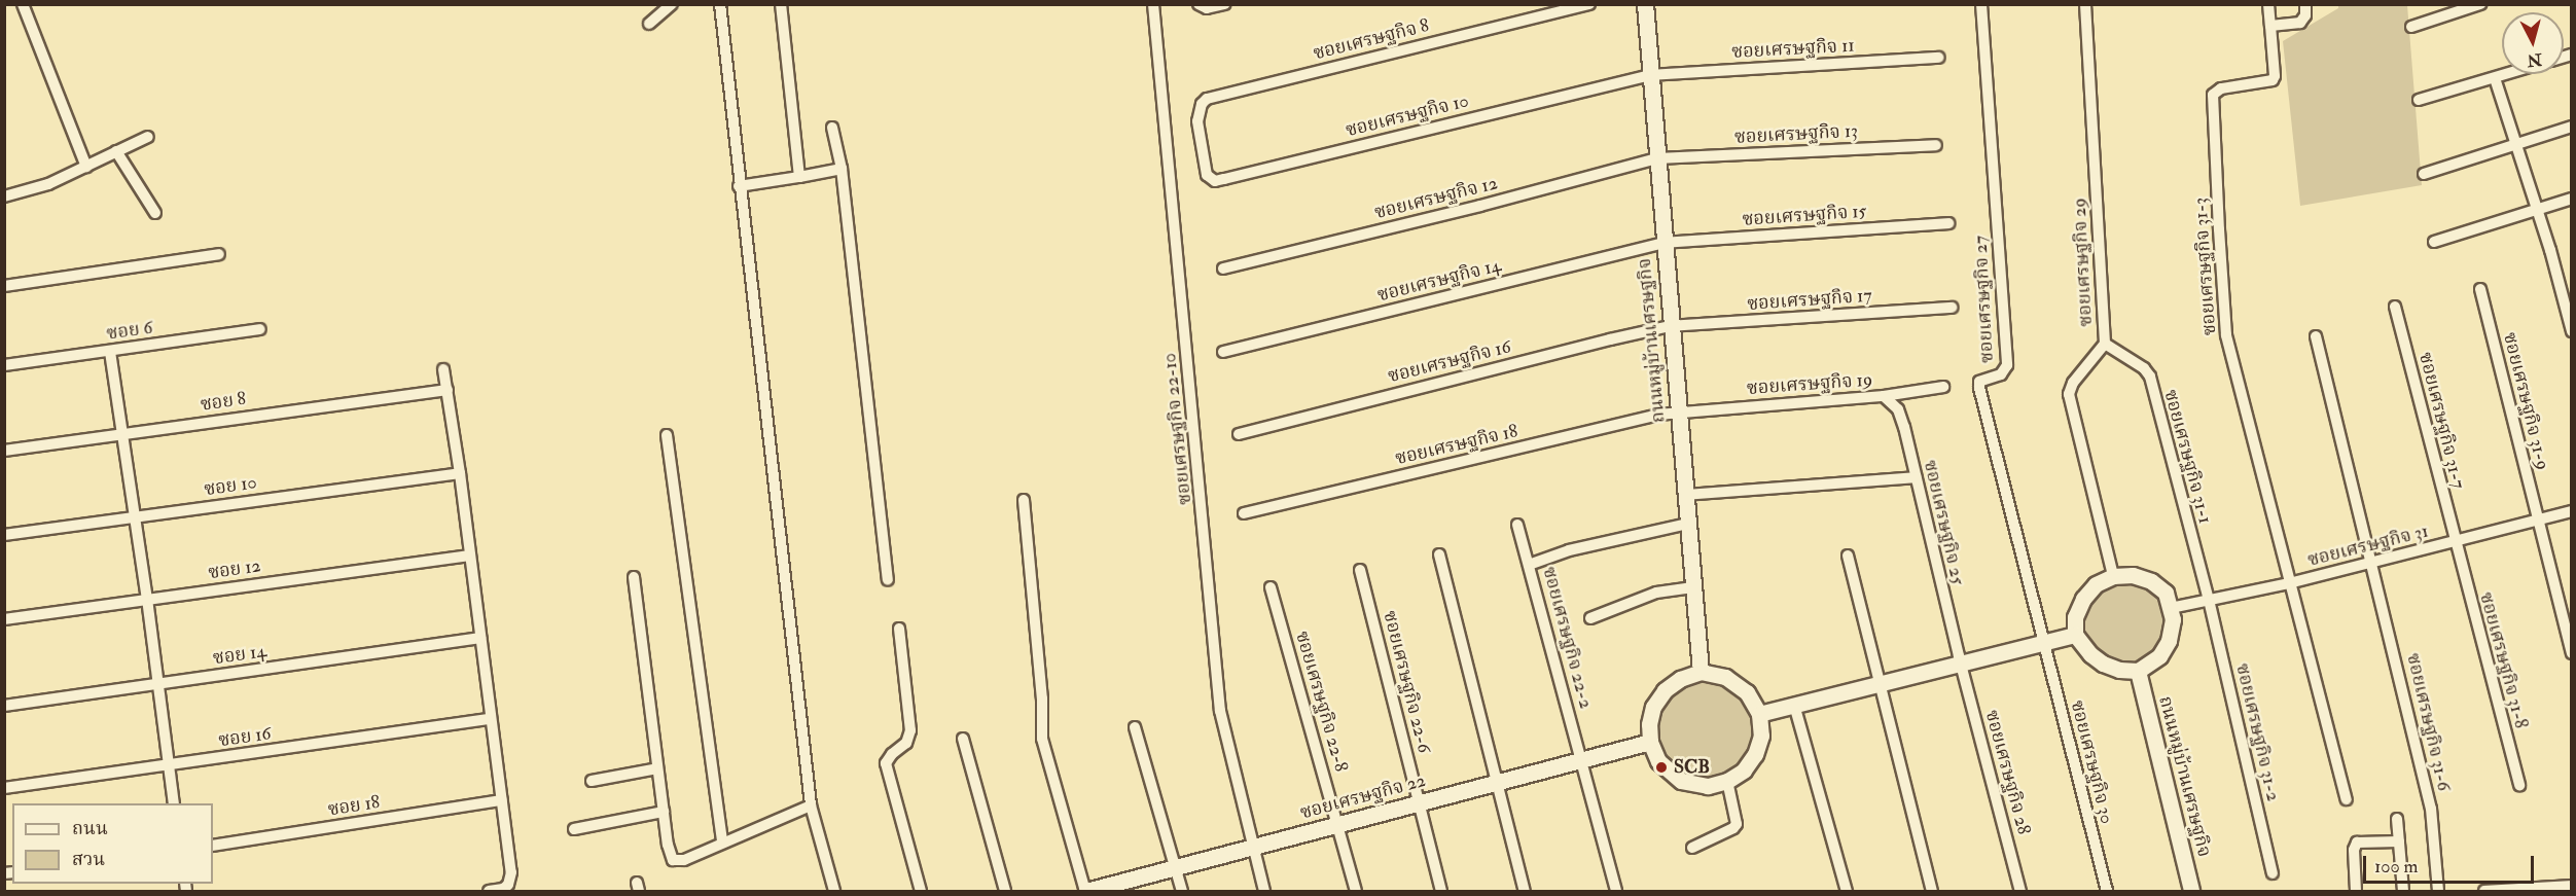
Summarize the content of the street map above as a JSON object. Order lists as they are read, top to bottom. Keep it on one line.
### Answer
{"streets":{"street":["ซอยเศรษฐกิจ 8","ซอยเศรษฐกิจ 11","ซอยเศรษฐกิจ 10","ซอยเศรษฐกิจ 13","ซอยเศรษฐกิจ 12","ซอยเศรษฐกิจ 15","ซอยเศรษฐกิจ 29","ซอยเศรษฐกิจ 31-3","ซอยเศรษฐกิจ 14","ซอยเศรษฐกิจ 27","ซอยเศรษฐกิจ 17","ซอย 6","ถนนหมู่บ้านเศรษฐกิจ","ซอยเศรษฐกิจ 16","ซอยเศรษฐกิจ 19","ซอยเศรษฐกิจ 31-9","ซอย 8","ซอยเศรษฐกิจ 31-7","ซอยเศรษฐกิจ 22-10","ซอยเศรษฐกิจ 18","ซอยเศรษฐกิจ 31-1","ซอย 10","ซอยเศรษฐกิจ 25","ซอยเศรษฐกิจ 31","ซอย 12","ซอยเศรษฐกิจ 22-2","ซอย 14","ซอยเศรษฐกิจ 31-8","ซอยเศรษฐกิจ 22-6","ซอยเศรษฐกิจ 22-8","ซอยเศรษฐกิจ 31-6","ซอยเศรษฐกิจ 31-2","ซอย 16","ซอยเศรษฐกิจ 30","ซอยเศรษฐกิจ 28","ซอยเศรษฐกิจ 22","ซอย 18"]},"crossings":[["ซอยเศรษฐกิจ 8","ซอยเศรษฐกิจ 10"],["ซอยเศรษฐกิจ 11","ซอยเศรษฐกิจ 10"],["ซอยเศรษฐกิจ 11","ถนนหมู่บ้านเศรษฐกิจ"],["ซอยเศรษฐกิจ 10","ถนนหมู่บ้านเศรษฐกิจ"],["ซอยเศรษฐกิจ 13","ซอยเศรษฐกิจ 12"],["ซอยเศรษฐกิจ 13","ถนนหมู่บ้านเศรษฐกิจ"],["ซอยเศรษฐกิจ 12","ถนนหมู่บ้านเศรษฐกิจ"],["ซอยเศรษฐกิจ 15","ซอยเศรษฐกิจ 14"],["ซอยเศรษฐกิจ 15","ถนนหมู่บ้านเศรษฐกิจ"],["ซอยเศรษฐกิจ 29","ถนนหมู่บ้านเศรษฐกิจ"],["ซอยเศรษฐกิจ 29","ซอยเศรษฐกิจ 31-1"],["ซอยเศรษฐกิจ 29","ซอยเศรษฐกิจ 31"],["ซอยเศรษฐกิจ 31-3","ซอยเศรษฐกิจ 31"],["ซอยเศรษฐกิจ 14","ถนนหมู่บ้านเศรษฐกิจ"],["ซอยเศรษฐกิจ 27","ซอยเศรษฐกิจ 30"],["ซอยเศรษฐกิจ 17","ถนนหมู่บ้านเศรษฐกิจ"],["ซอยเศรษฐกิจ 17","ซอยเศรษฐกิจ 16"],["ถนนหมู่บ้านเศรษฐกิจ","ซอยเศรษฐกิจ 16"],["ถนนหมู่บ้านเศรษฐกิจ","ซอยเศรษฐกิจ 19"],["ถนนหมู่บ้านเศรษฐกิจ","ซอยเศรษฐกิจ 18"],["ถนนหมู่บ้านเศรษฐกิจ","ซอยเศรษฐกิจ 31"],["ถนนหมู่บ้านเศรษฐกิจ","ซอยเศรษฐกิจ 22"],["ซอยเศรษฐกิจ 19","ซอยเศรษฐกิจ 18"],["ซอยเศรษฐกิจ 19","ซอยเศรษฐกิจ 25"],["ซอยเศรษฐกิจ 31-9","ซอยเศรษฐกิจ 31"],["ซอยเศรษฐกิจ 31-7","ซอยเศรษฐกิจ 31"],["ซอยเศรษฐกิจ 31-7","ซอยเศรษฐกิจ 31-8"],["ซอยเศรษฐกิจ 22-10","ซอยเศรษฐกิจ 22"],["ซอยเศรษฐกิจ 31-1","ซอยเศรษฐกิจ 31"],["ซอยเศรษฐกิจ 31-1","ซอยเศรษฐกิจ 31-2"],["ซอยเศรษฐกิจ 25","ซอยเศรษฐกิจ 28"],["ซอยเศรษฐกิจ 31","ซอยเศรษฐกิจ 31-8"],["ซอยเศรษฐกิจ 31","ซอยเศรษฐกิจ 31-6"],["ซอยเศรษฐกิจ 31","ซอยเศรษฐกิจ 31-2"],["ซอยเศรษฐกิจ 22-2","ซอยเศรษฐกิจ 22"],["ซอยเศรษฐกิจ 22-6","ซอยเศรษฐกิจ 22"],["ซอยเศรษฐกิจ 22-8","ซอยเศรษฐกิจ 22"]],"places":["SCB"],"legend":["ถนน","สวน"],"scale_bar":"100 m","north":"bottom"}
